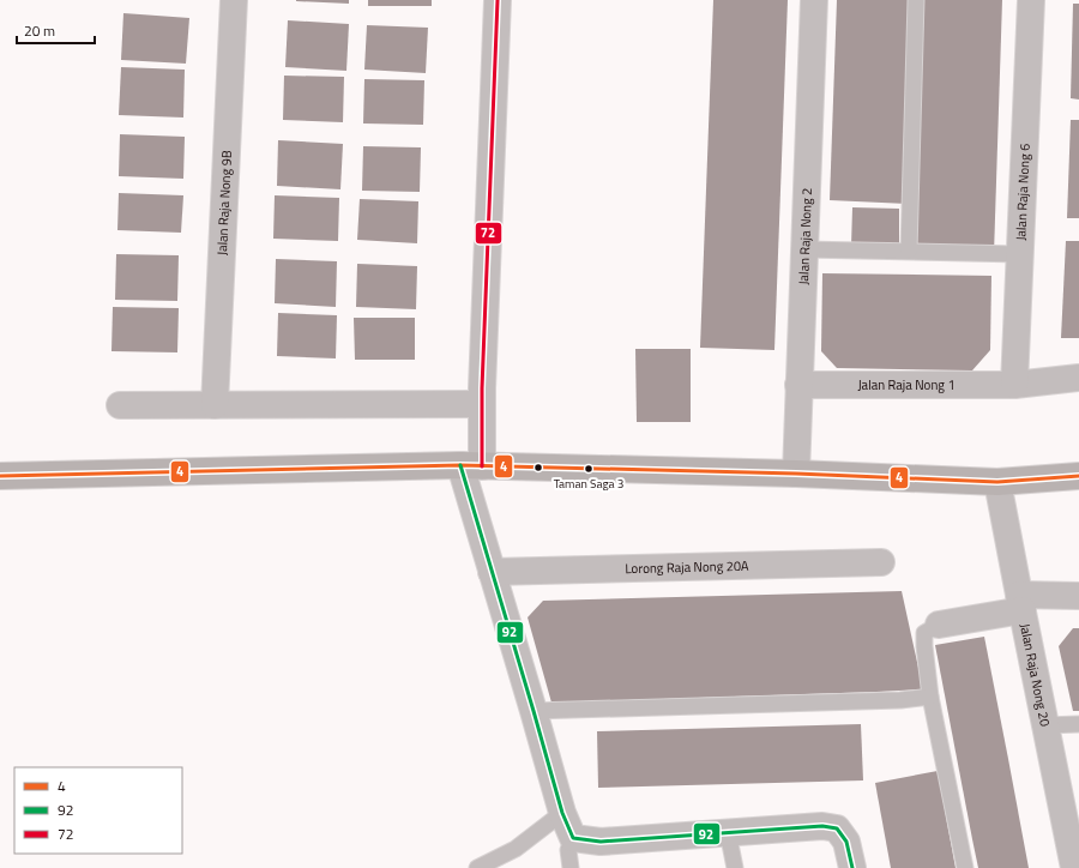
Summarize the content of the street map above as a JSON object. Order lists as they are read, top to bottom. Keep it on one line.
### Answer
{"streets":{"street":["Jalan Raja Nong 6","Jalan Raja Nong 9B","Jalan Raja Nong 2","Jalan Raja Nong 1","Lorong Raja Nong 20A","Jalan Raja Nong 20"]},"crossings":[["Jalan Raja Nong 6","Jalan Raja Nong 1"],["Jalan Raja Nong 2","Jalan Raja Nong 1"]],"places":["Taman Saga 3"],"lines":["transit line 72","transit line 4","transit line 92"],"legend":["4","92","72"],"scale_bar":"20 m"}
